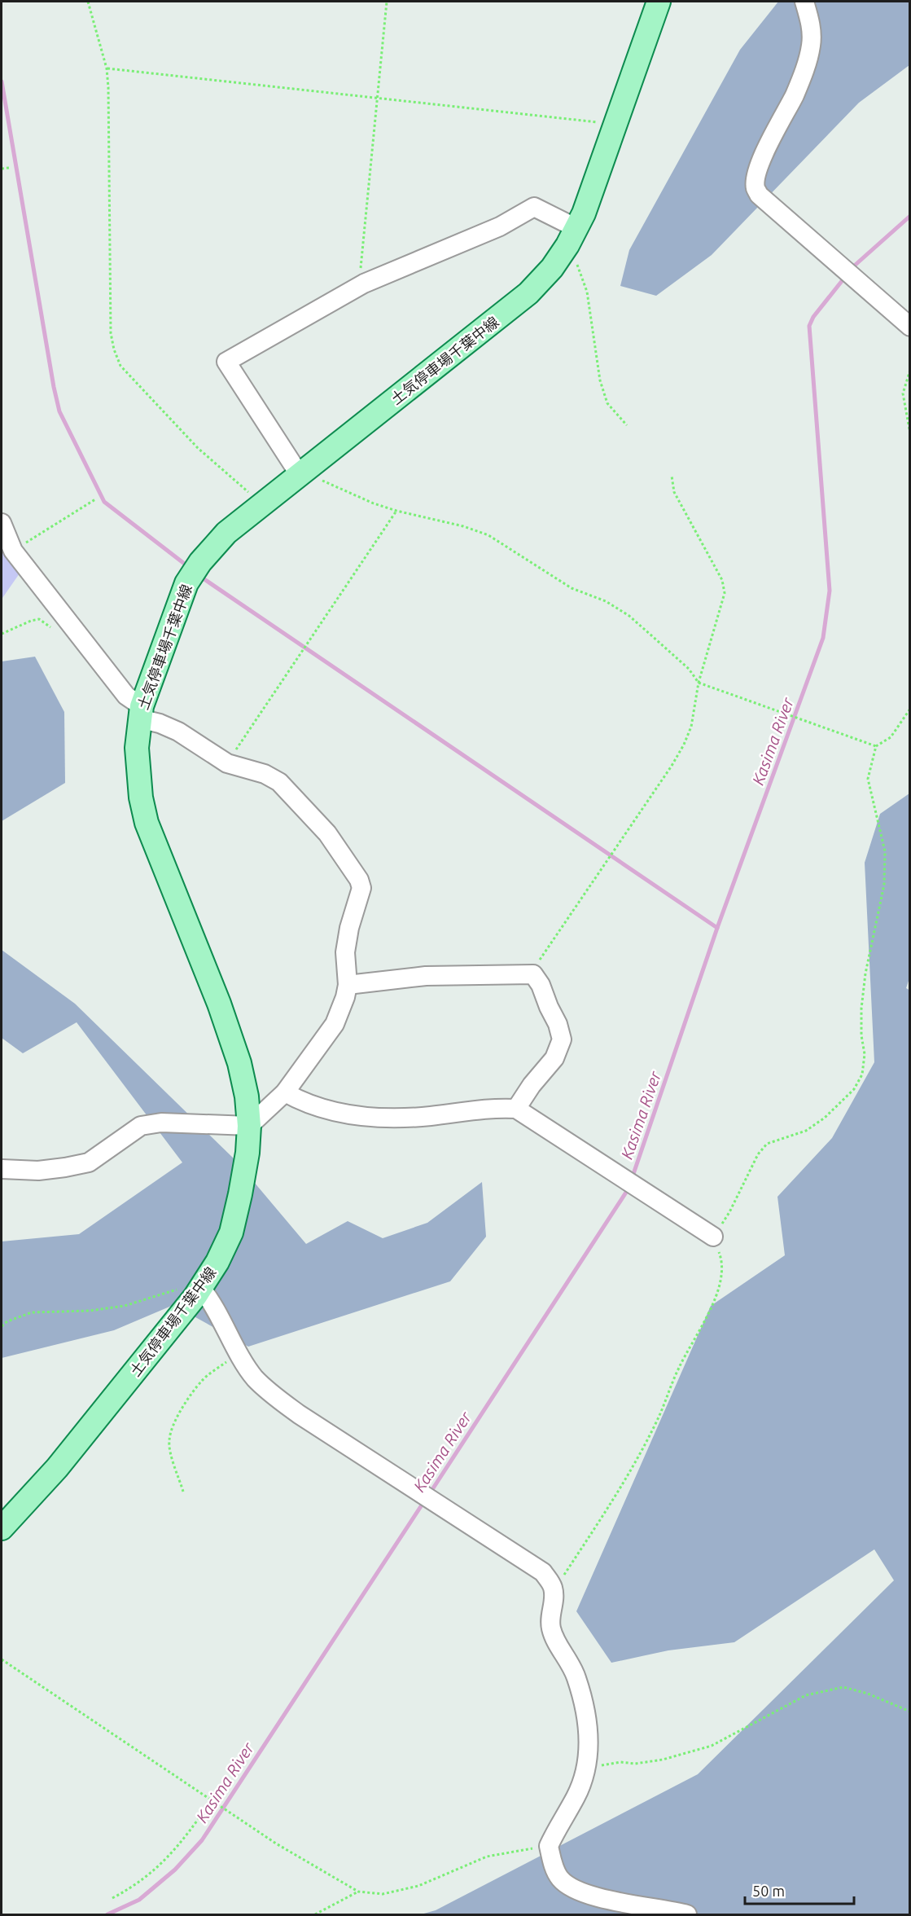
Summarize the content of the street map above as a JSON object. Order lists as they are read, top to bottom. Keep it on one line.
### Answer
{"streets":{"main road":["土気停車場千葉中線"]},"water":["Kasima River"],"scale_bar":"50 m"}
